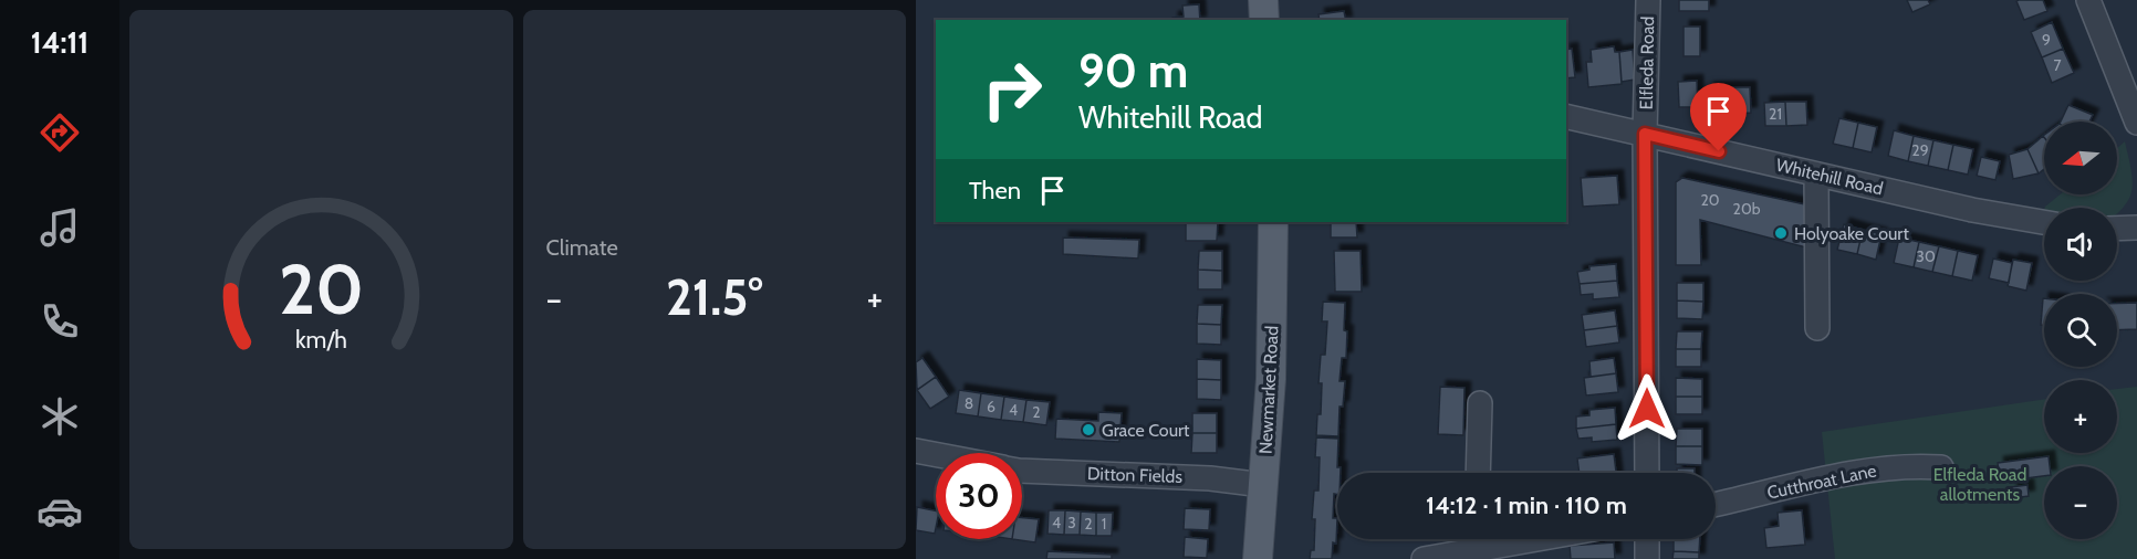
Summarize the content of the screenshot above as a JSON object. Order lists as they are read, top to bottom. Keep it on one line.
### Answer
{"streets":{"main road":["Newmarket Road"],"street":["Elfleda Road","Whitehill Road","Ditton Fields","Cutthroat Lane"]},"crossings":[["Elfleda Road","Whitehill Road"],["Newmarket Road","Ditton Fields"]],"parks":["Elfleda Road allotments"],"places":["Holyoake Court","Grace Court"],"house_numbers":["9","7","21","29","20","20b","30","8","6","4","2","4","3","2","1"],"north":"left","page":{"tabs":"14:11","tile":"Climate","turn":["90 m","Whitehill Road"],"map_buttons":["+","−"],"then":"Then","heat":["−","21.5°","+"],"limit":"30","trip":"14:12 · 1 min · 110 m","gauge":["20","km/h"]}}
